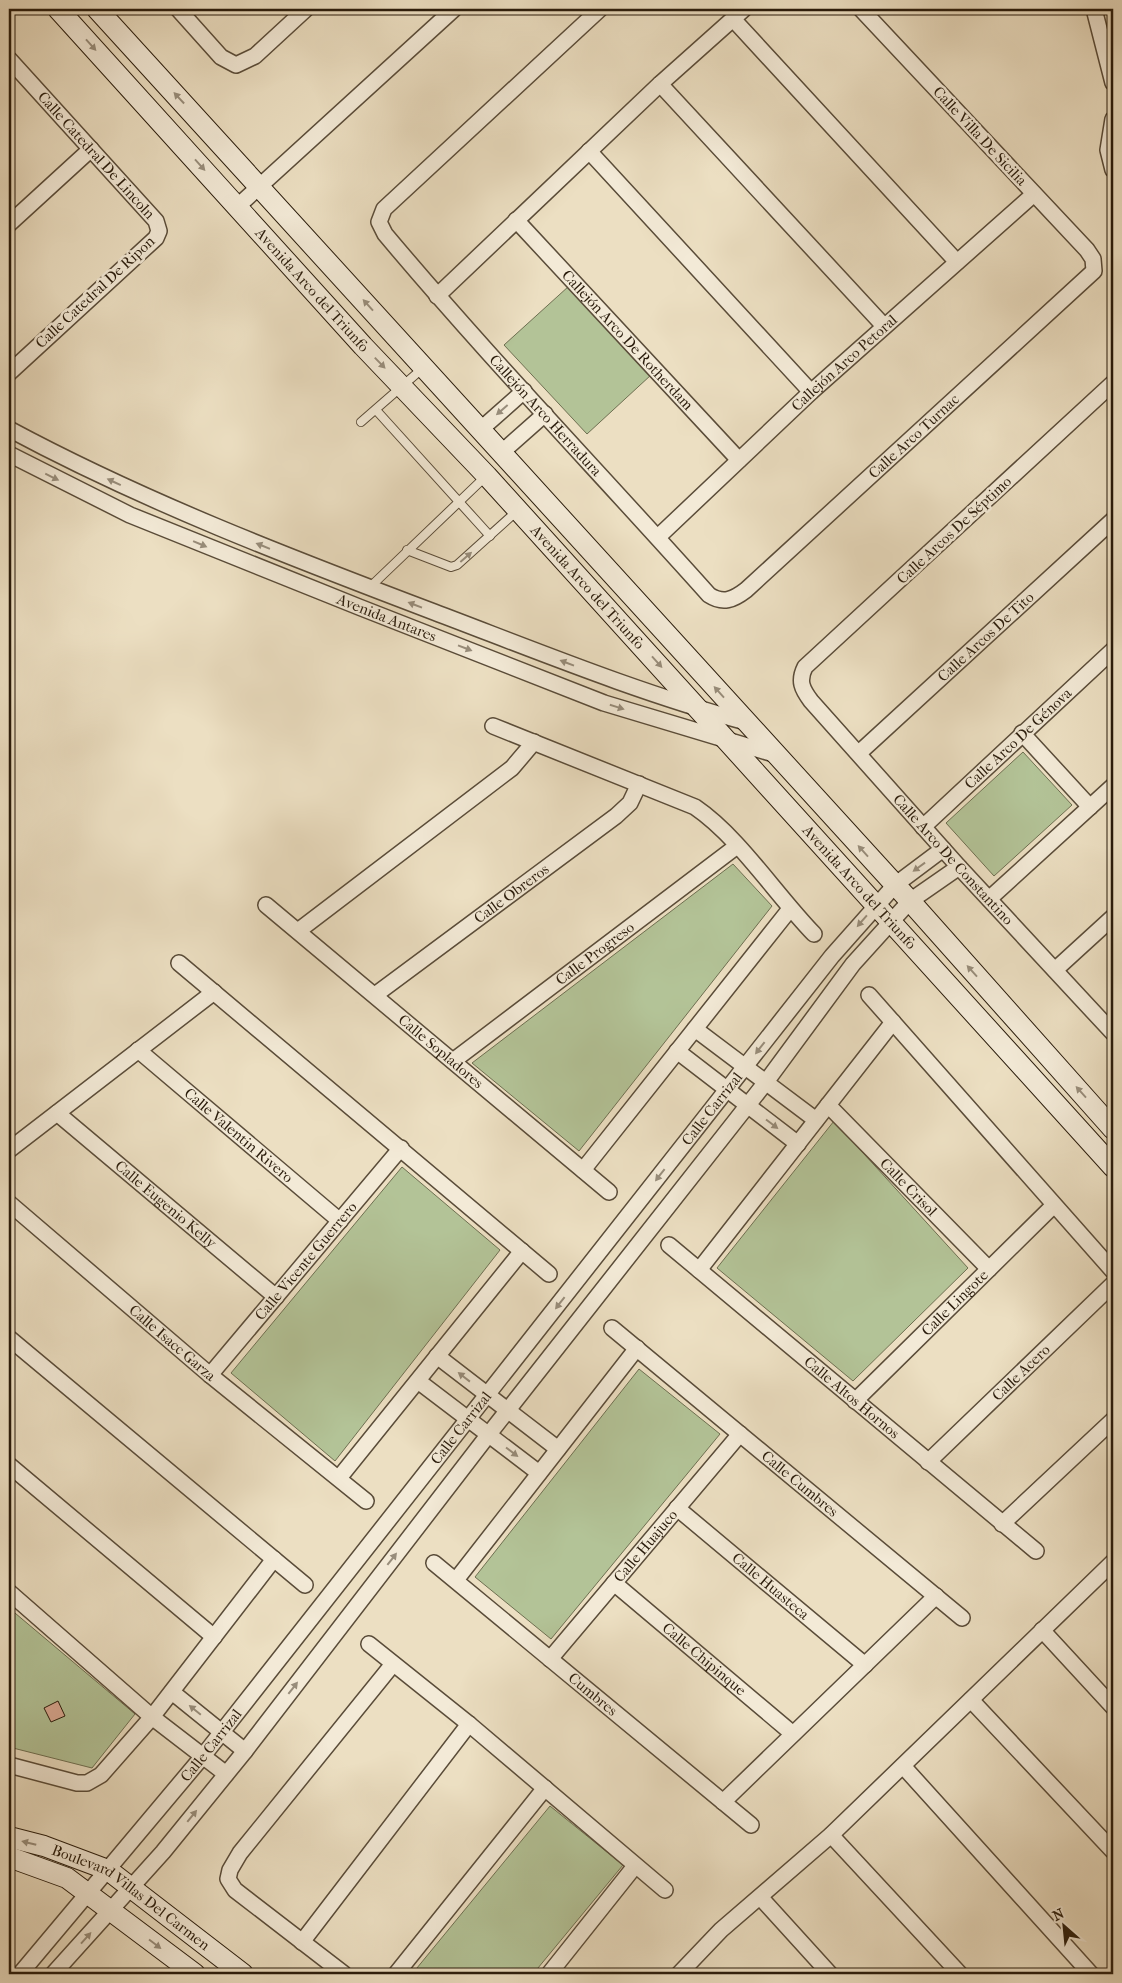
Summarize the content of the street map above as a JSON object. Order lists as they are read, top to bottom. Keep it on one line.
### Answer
{"streets":{"street":["Calle Villa De Sicilia","Calle Catedral De Lincoln","Avenida Arco del Triunfo","Calle Catedral De Ripon","Callejón Arco De Rotherdam","Callejón Arco Petoral","Callejón Arco Herradura","Calle Arco Turnac","Calle Arcos De Séptimo","Avenida Antares","Calle Arcos De Tito","Calle Arco De Génova","Calle Arco De Constantino","Calle Obreros","Calle Progreso","Calle Sopladores","Calle Carrizal","Calle Valentin Rivero","Calle Crisol","Calle Eugenio Kelly","Calle Vicente Guerrero","Calle Lingote","Calle Isacc Garza","Calle Acero","Calle Altos Hornos","Calle Cumbres","Calle Huajuco","Calle Huasteca","Calle Chipinque","Cumbres","Boulevard Villas Del Carmen"]},"crossings":[["Calle Villa De Sicilia","Callejón Arco Petoral"],["Calle Villa De Sicilia","Calle Arco Turnac"],["Calle Catedral De Lincoln","Calle Catedral De Ripon"],["Avenida Arco del Triunfo","Avenida Antares"],["Avenida Arco del Triunfo","Calle Carrizal"],["Callejón Arco De Rotherdam","Callejón Arco Petoral"],["Callejón Arco Petoral","Callejón Arco Herradura"],["Callejón Arco Herradura","Calle Arco Turnac"],["Calle Arcos De Séptimo","Calle Arco De Constantino"],["Calle Arcos De Tito","Calle Arco De Constantino"],["Calle Arco De Génova","Calle Arco De Constantino"],["Calle Arco De Constantino","Calle Carrizal"],["Calle Obreros","Calle Sopladores"],["Calle Progreso","Calle Sopladores"],["Calle Carrizal","Boulevard Villas Del Carmen"],["Calle Valentin Rivero","Calle Vicente Guerrero"],["Calle Crisol","Calle Lingote"],["Calle Eugenio Kelly","Calle Vicente Guerrero"],["Calle Vicente Guerrero","Calle Isacc Garza"],["Calle Lingote","Calle Altos Hornos"],["Calle Acero","Calle Altos Hornos"],["Calle Cumbres","Calle Huajuco"],["Calle Huajuco","Calle Huasteca"],["Calle Huajuco","Calle Chipinque"],["Calle Huajuco","Cumbres"]],"north":"top left"}
